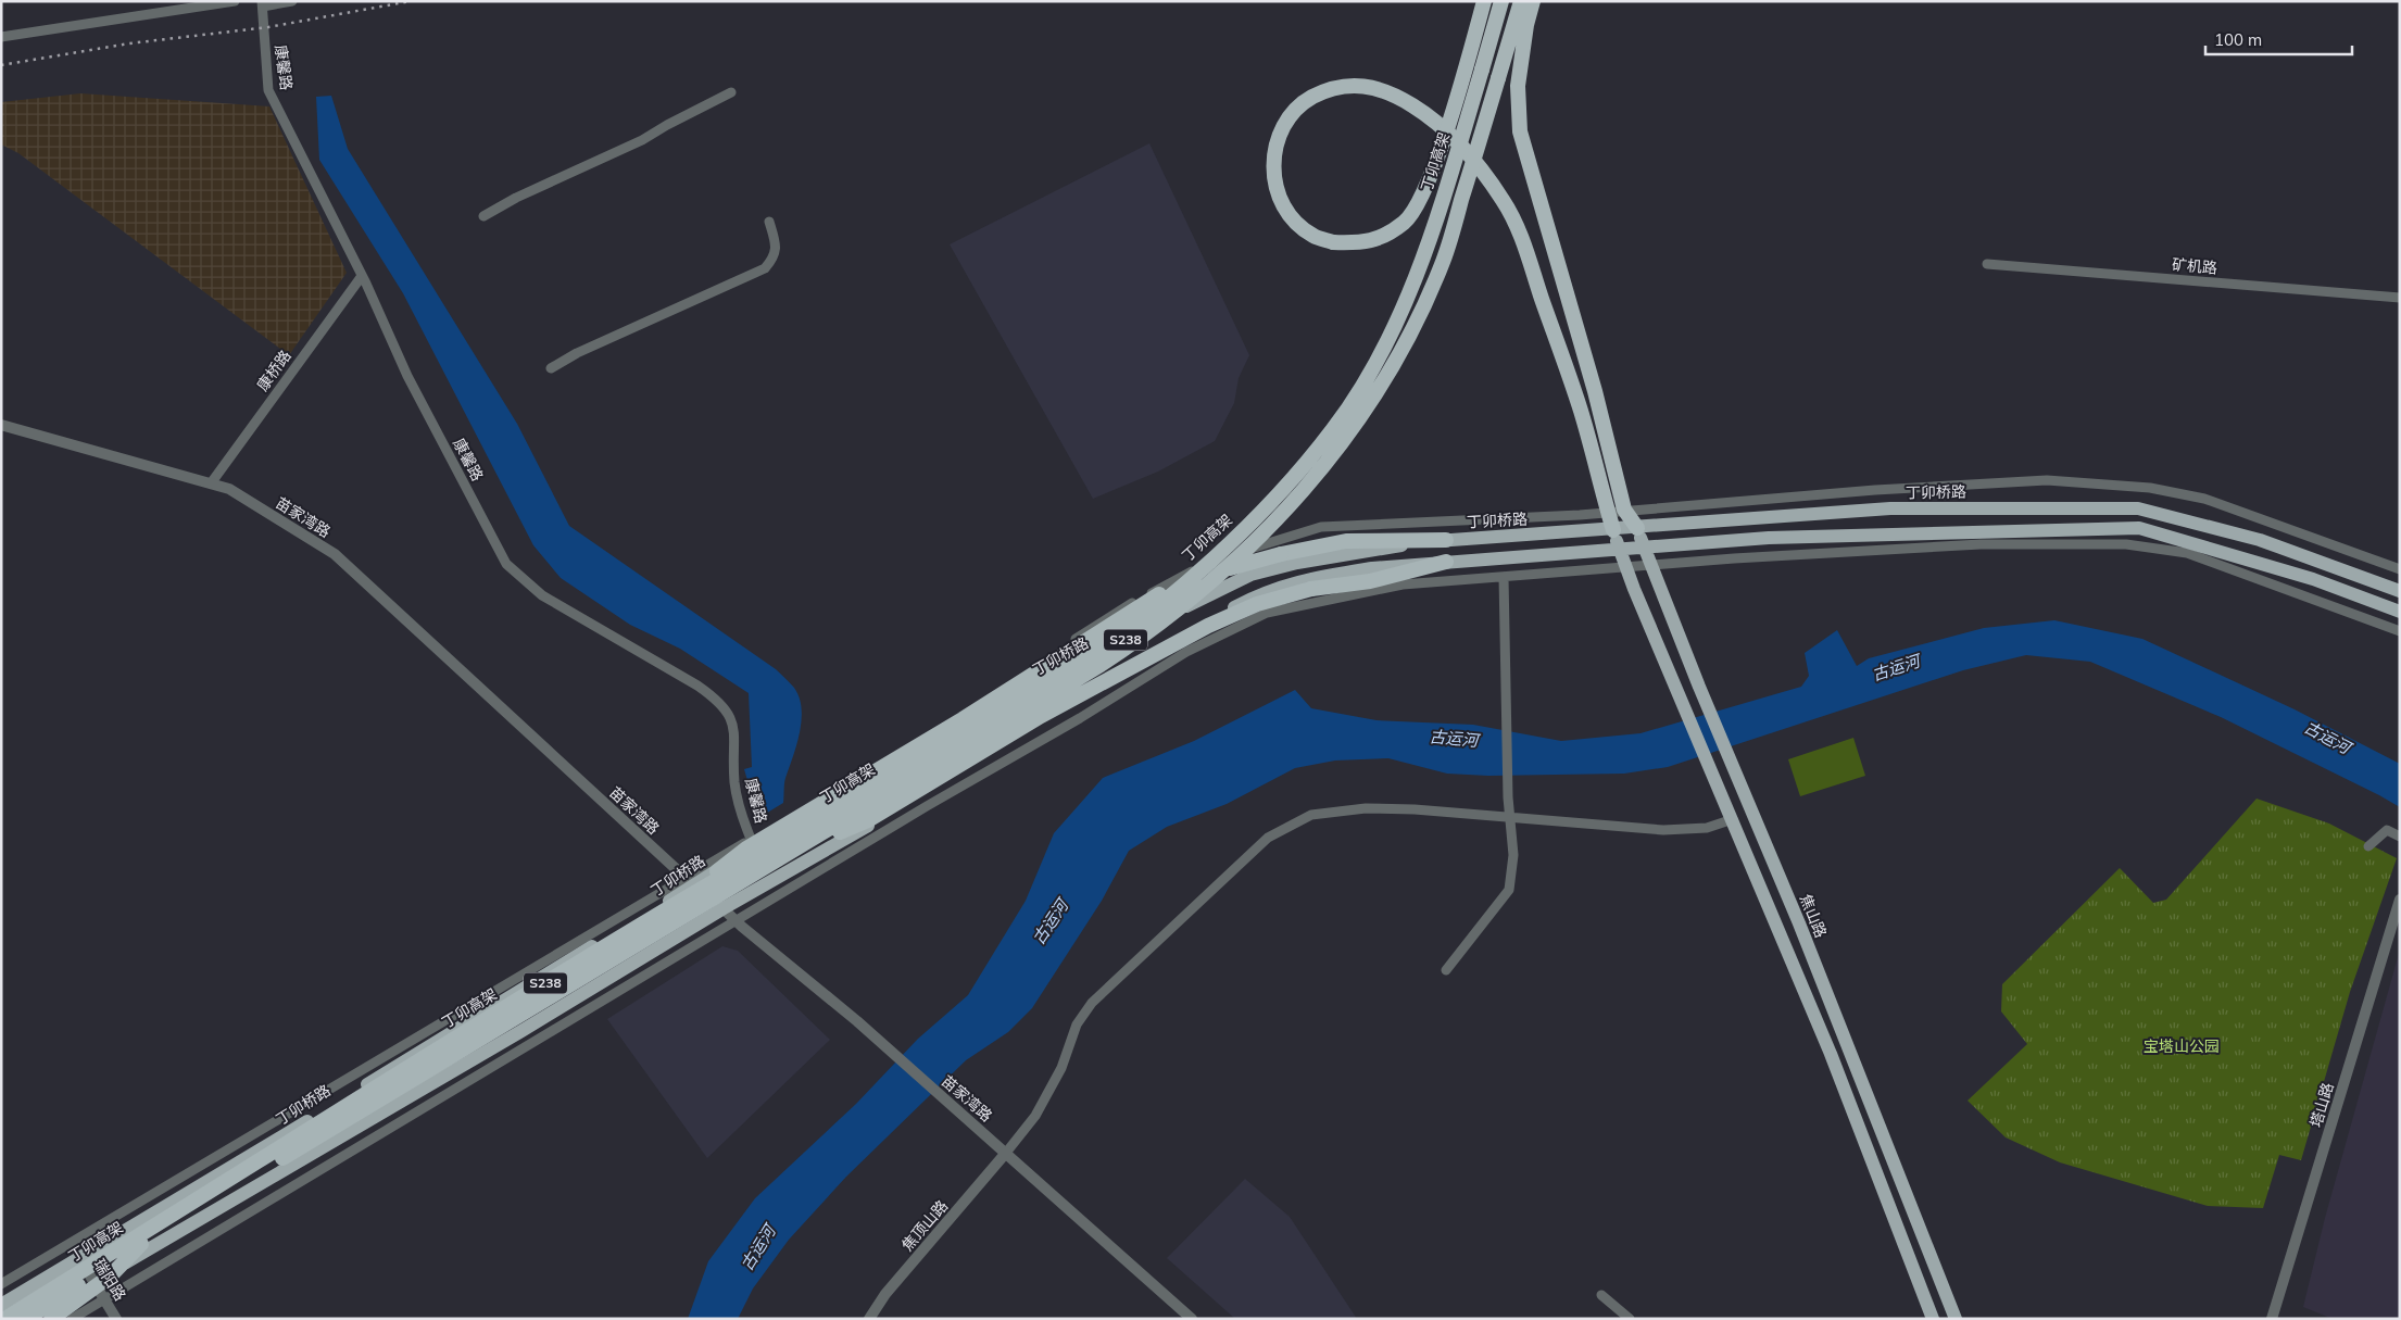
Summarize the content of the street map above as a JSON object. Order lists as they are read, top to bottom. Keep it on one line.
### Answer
{"streets":{"highway":["丁卯高架","S238"],"main road":["丁卯桥路","焦山路"],"street":["康馨路","矿机路","康桥路","苗家湾路","塔山路","焦顶山路","瑞阳路"]},"crossings":[["康馨路","康桥路"],["康桥路","苗家湾路"],["丁卯桥路","苗家湾路"],["丁卯桥路","焦山路"],["丁卯桥路","瑞阳路"],["苗家湾路","S238"],["苗家湾路","焦顶山路"],["S238","焦山路"],["S238","瑞阳路"]],"water":["古运河"],"parks":["宝塔山公园"],"scale_bar":"100 m"}
